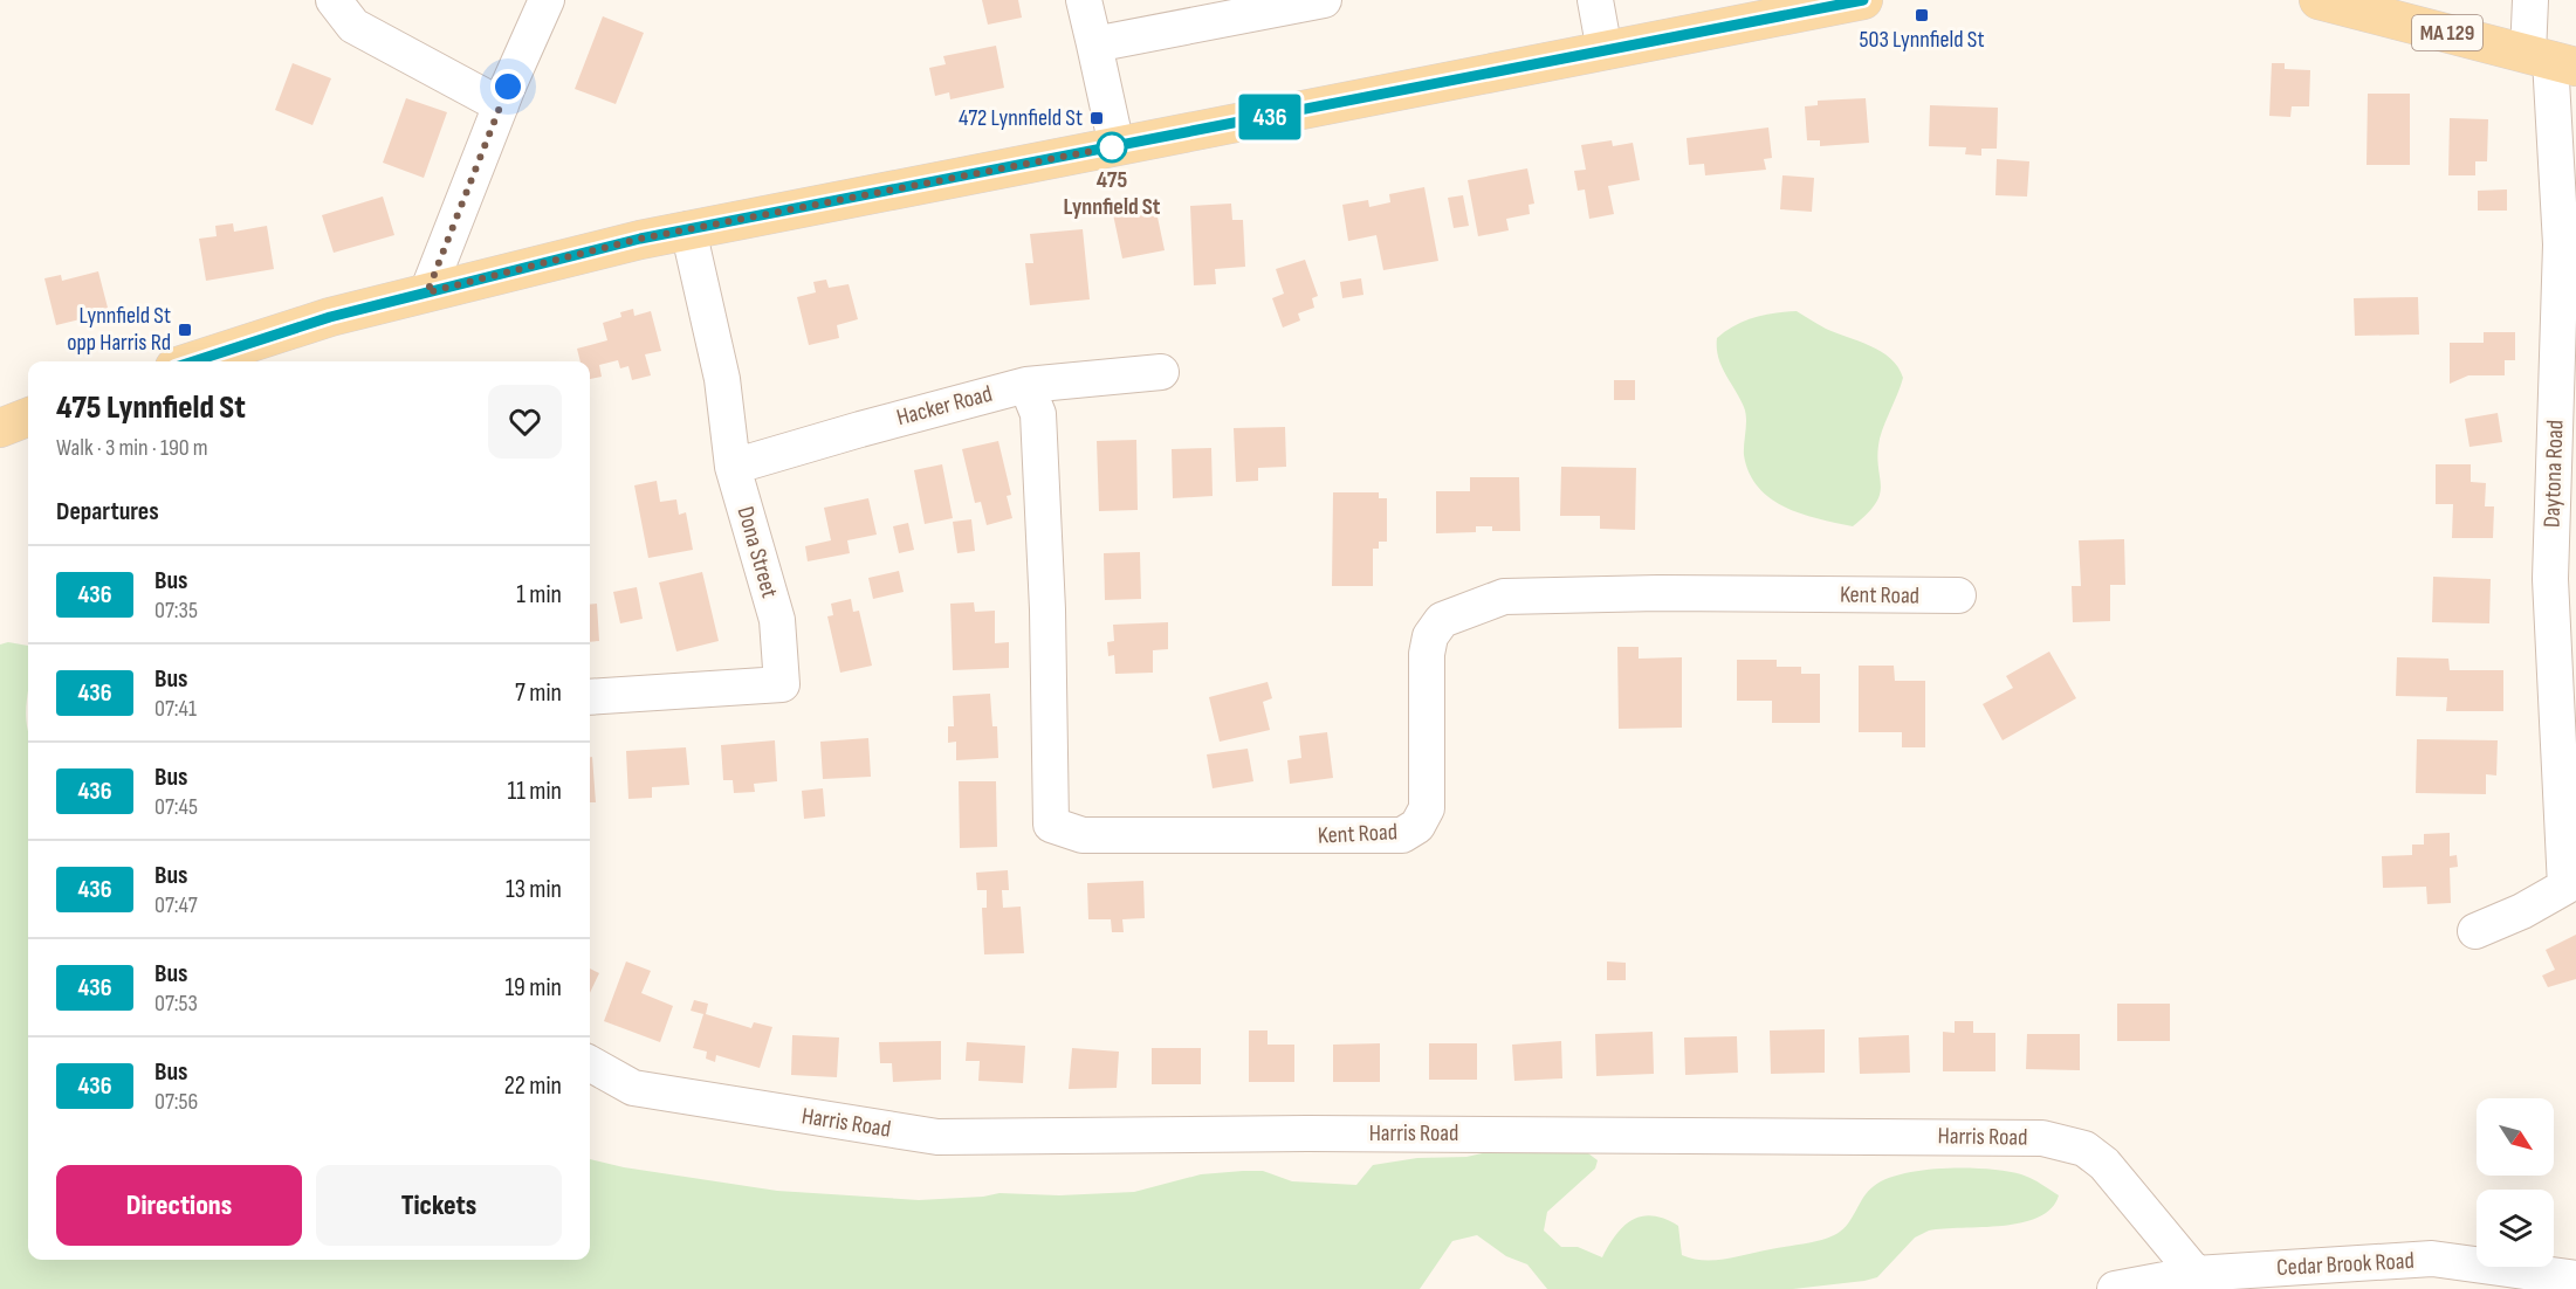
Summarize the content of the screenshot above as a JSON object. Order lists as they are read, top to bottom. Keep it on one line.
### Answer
{"streets":{"main road":["MA 129"],"street":["Hacker Road","Daytona Road","Dona Street","Kent Road","Harris Road","Cedar Brook Road"]},"crossings":[["MA 129","Daytona Road"],["Hacker Road","Dona Street"],["Hacker Road","Kent Road"],["Harris Road","Cedar Brook Road"]],"places":{"transit":["503 Lynnfield St","472 Lynnfield St","Lynnfield St opp Harris Rd"],"other":["475 Lynnfield St"]},"lines":["bus line 436"],"north":"bottom right","page":{"on_map":"436","heading":[["475 Lynnfield St","Walk · 3 min · 190 m"],"Departures"],"list":[{"mark":"436","name":"Bus","note":"07:35","value":"1 min"},{"mark":"436","name":"Bus","note":"07:41","value":"7 min"},{"mark":"436","name":"Bus","note":"07:45","value":"11 min"},{"mark":"436","name":"Bus","note":"07:47","value":"13 min"},{"mark":"436","name":"Bus","note":"07:53","value":"19 min"},{"mark":"436","name":"Bus","note":"07:56","value":"22 min"}],"buttons":["Directions","Tickets"]}}
